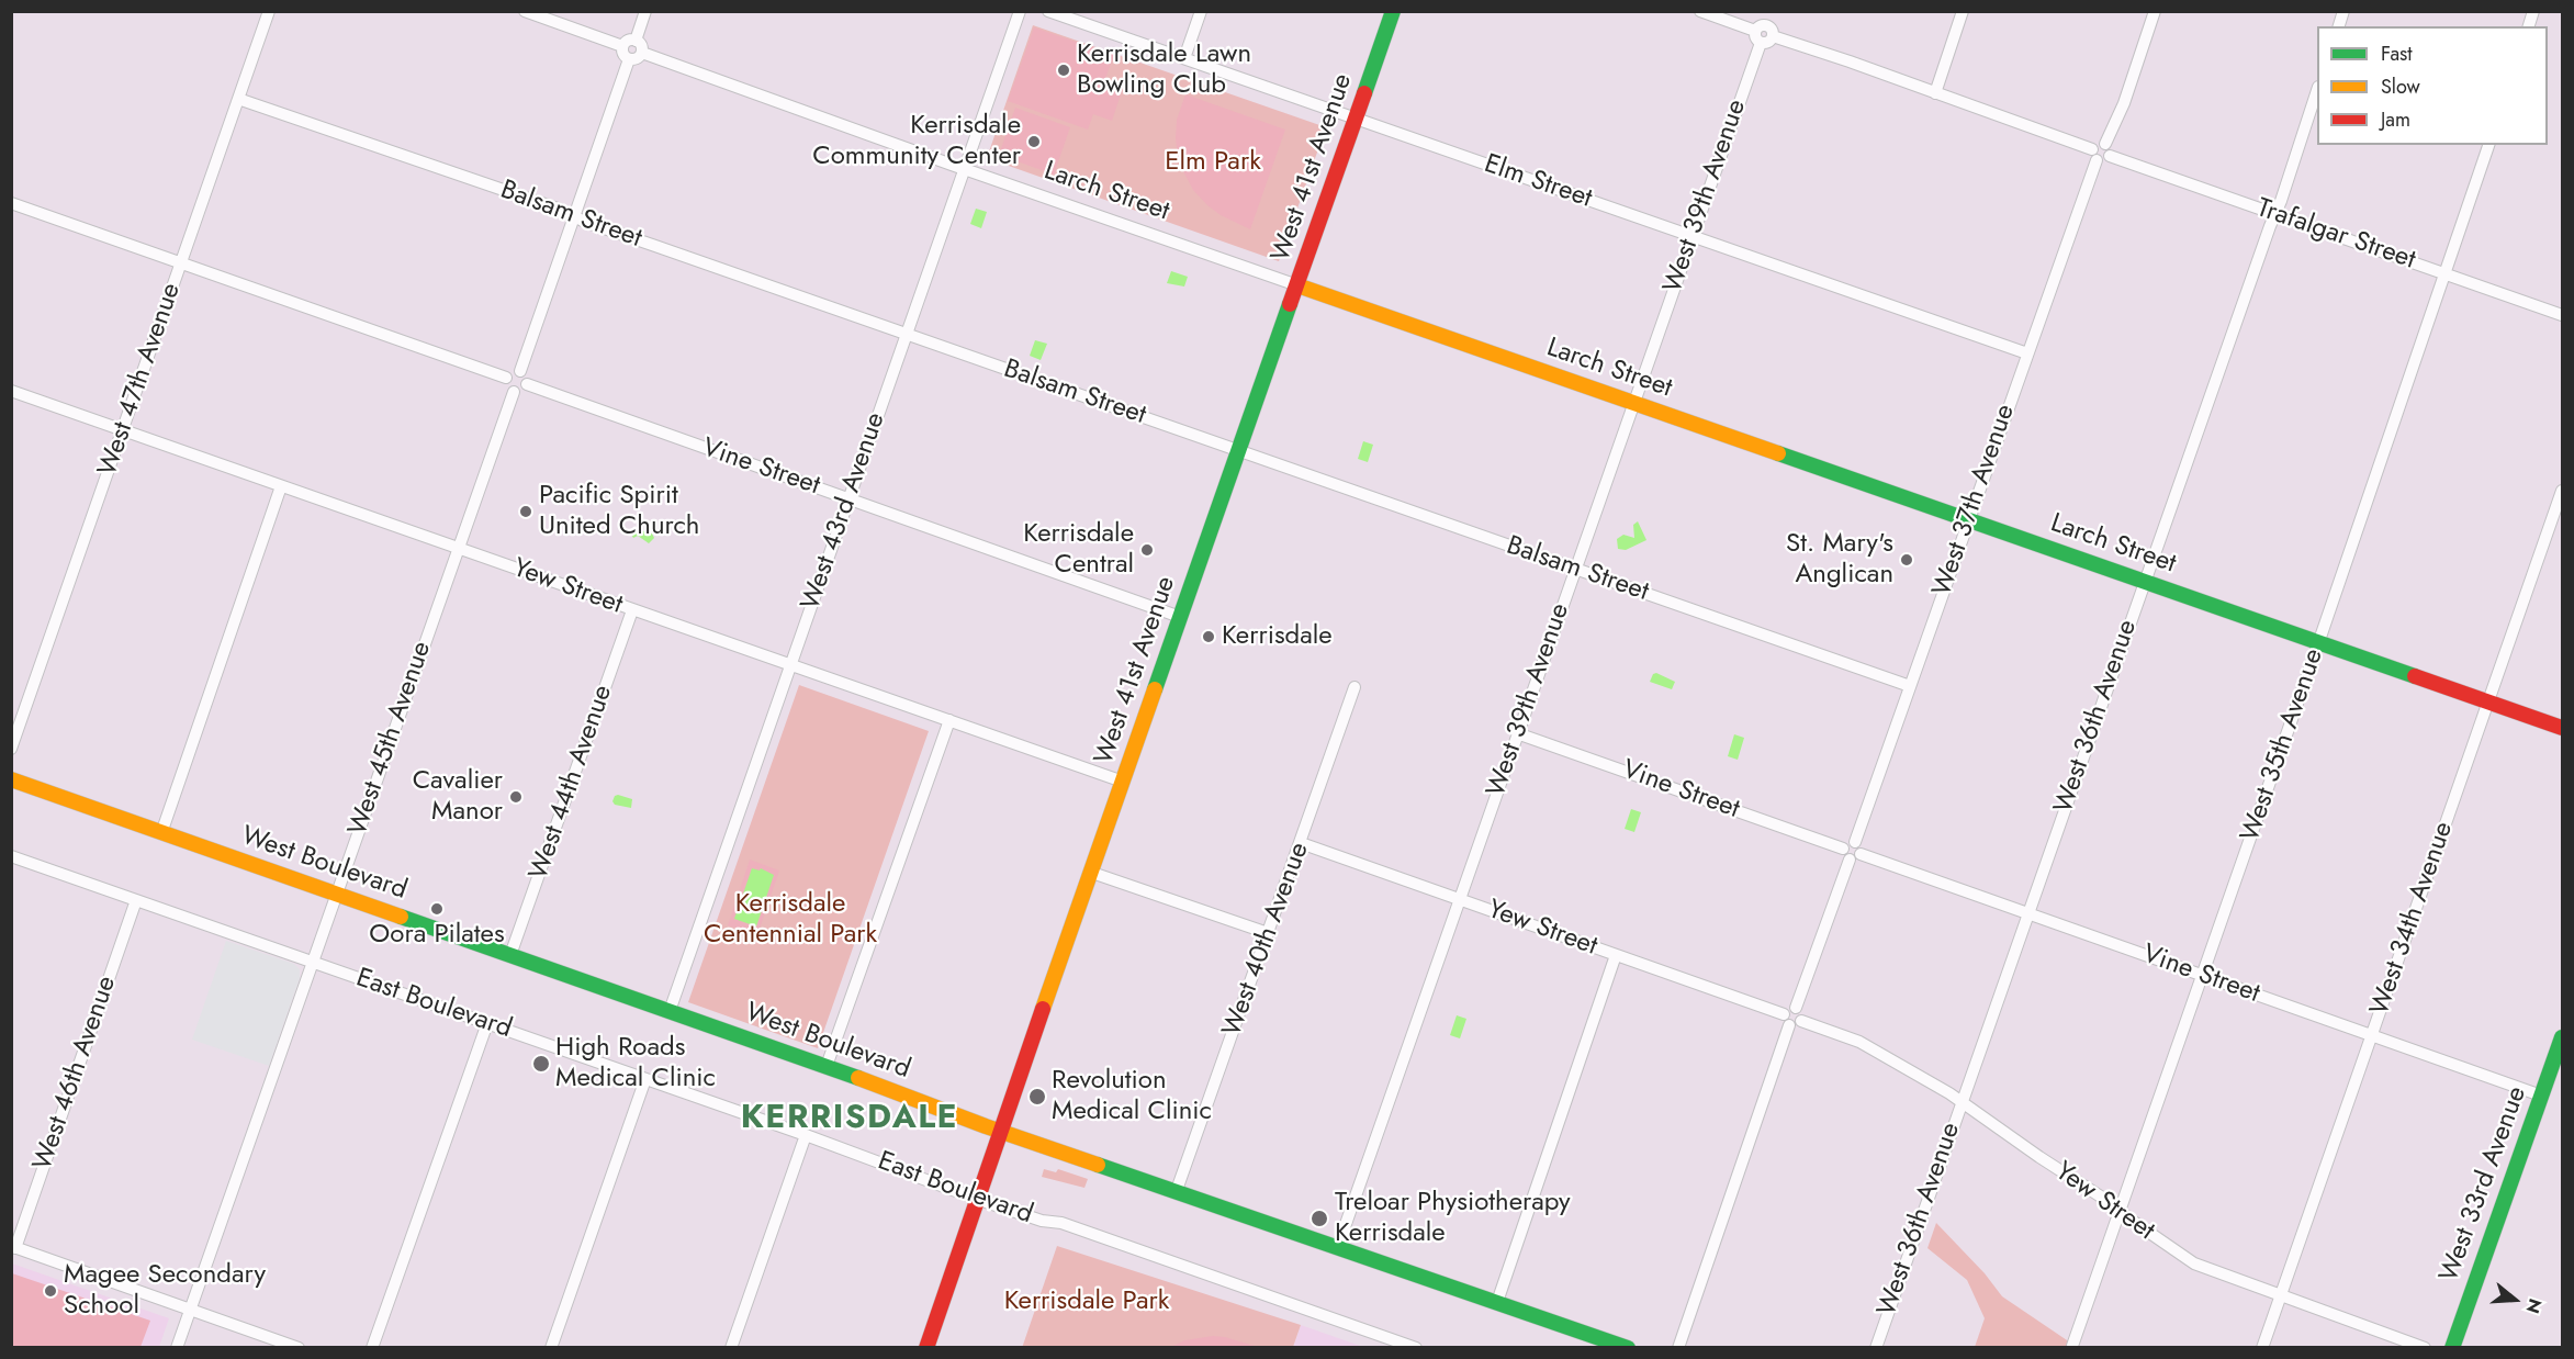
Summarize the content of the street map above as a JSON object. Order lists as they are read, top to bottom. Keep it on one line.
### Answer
{"streets":{"street":["West 41st Avenue","Elm Street","Larch Street","West 39th Avenue","Balsam Street","Trafalgar Street","West 47th Avenue","Vine Street","West 37th Avenue","West 43rd Avenue","Yew Street","West 36th Avenue","West 45th Avenue","West 35th Avenue","West 44th Avenue","West Boulevard","West 34th Avenue","West 40th Avenue","East Boulevard","West 46th Avenue","West 33rd Avenue"]},"crossings":[["West 41st Avenue","Elm Street"],["West 41st Avenue","Larch Street"],["West 41st Avenue","Balsam Street"],["West 41st Avenue","Vine Street"],["West 41st Avenue","Yew Street"],["West 41st Avenue","West Boulevard"],["West 41st Avenue","East Boulevard"],["Elm Street","West 39th Avenue"],["Elm Street","West 37th Avenue"],["Larch Street","West 39th Avenue"],["Larch Street","West 37th Avenue"],["Larch Street","West 43rd Avenue"],["Larch Street","West 36th Avenue"],["Larch Street","West 35th Avenue"],["Larch Street","West 34th Avenue"],["West 39th Avenue","Balsam Street"],["West 39th Avenue","Vine Street"],["West 39th Avenue","Yew Street"],["West 39th Avenue","West Boulevard"],["Balsam Street","West 47th Avenue"],["Balsam Street","West 37th Avenue"],["Balsam Street","West 43rd Avenue"],["Trafalgar Street","West 36th Avenue"],["Trafalgar Street","West 35th Avenue"],["West 47th Avenue","Yew Street"],["Vine Street","West 37th Avenue"],["Vine Street","West 43rd Avenue"],["Vine Street","West 36th Avenue"],["Vine Street","West 45th Avenue"],["Vine Street","West 35th Avenue"],["Vine Street","West 34th Avenue"],["Vine Street","West 33rd Avenue"],["West 43rd Avenue","Yew Street"],["West 43rd Avenue","West Boulevard"],["Yew Street","West 36th Avenue"],["Yew Street","West 45th Avenue"],["Yew Street","West 35th Avenue"],["Yew Street","West 44th Avenue"],["Yew Street","West 34th Avenue"],["Yew Street","West 40th Avenue"],["West 45th Avenue","West Boulevard"],["West 45th Avenue","East Boulevard"],["West 44th Avenue","West Boulevard"],["West Boulevard","West 40th Avenue"],["East Boulevard","West 46th Avenue"]],"districts":["KERRISDALE"],"parks":["Elm Park","Kerrisdale Centennial Park","Kerrisdale Park"],"places":["Kerrisdale Lawn Bowling Club","Kerrisdale Community Center","Pacific Spirit United Church","Kerrisdale Central","St. Mary's Anglican","Kerrisdale","Cavalier Manor","Oora Pilates","High Roads Medical Clinic","Revolution Medical Clinic","Treloar Physiotherapy Kerrisdale","Magee Secondary School"],"legend":["Fast","Slow","Jam"],"north":"right"}
